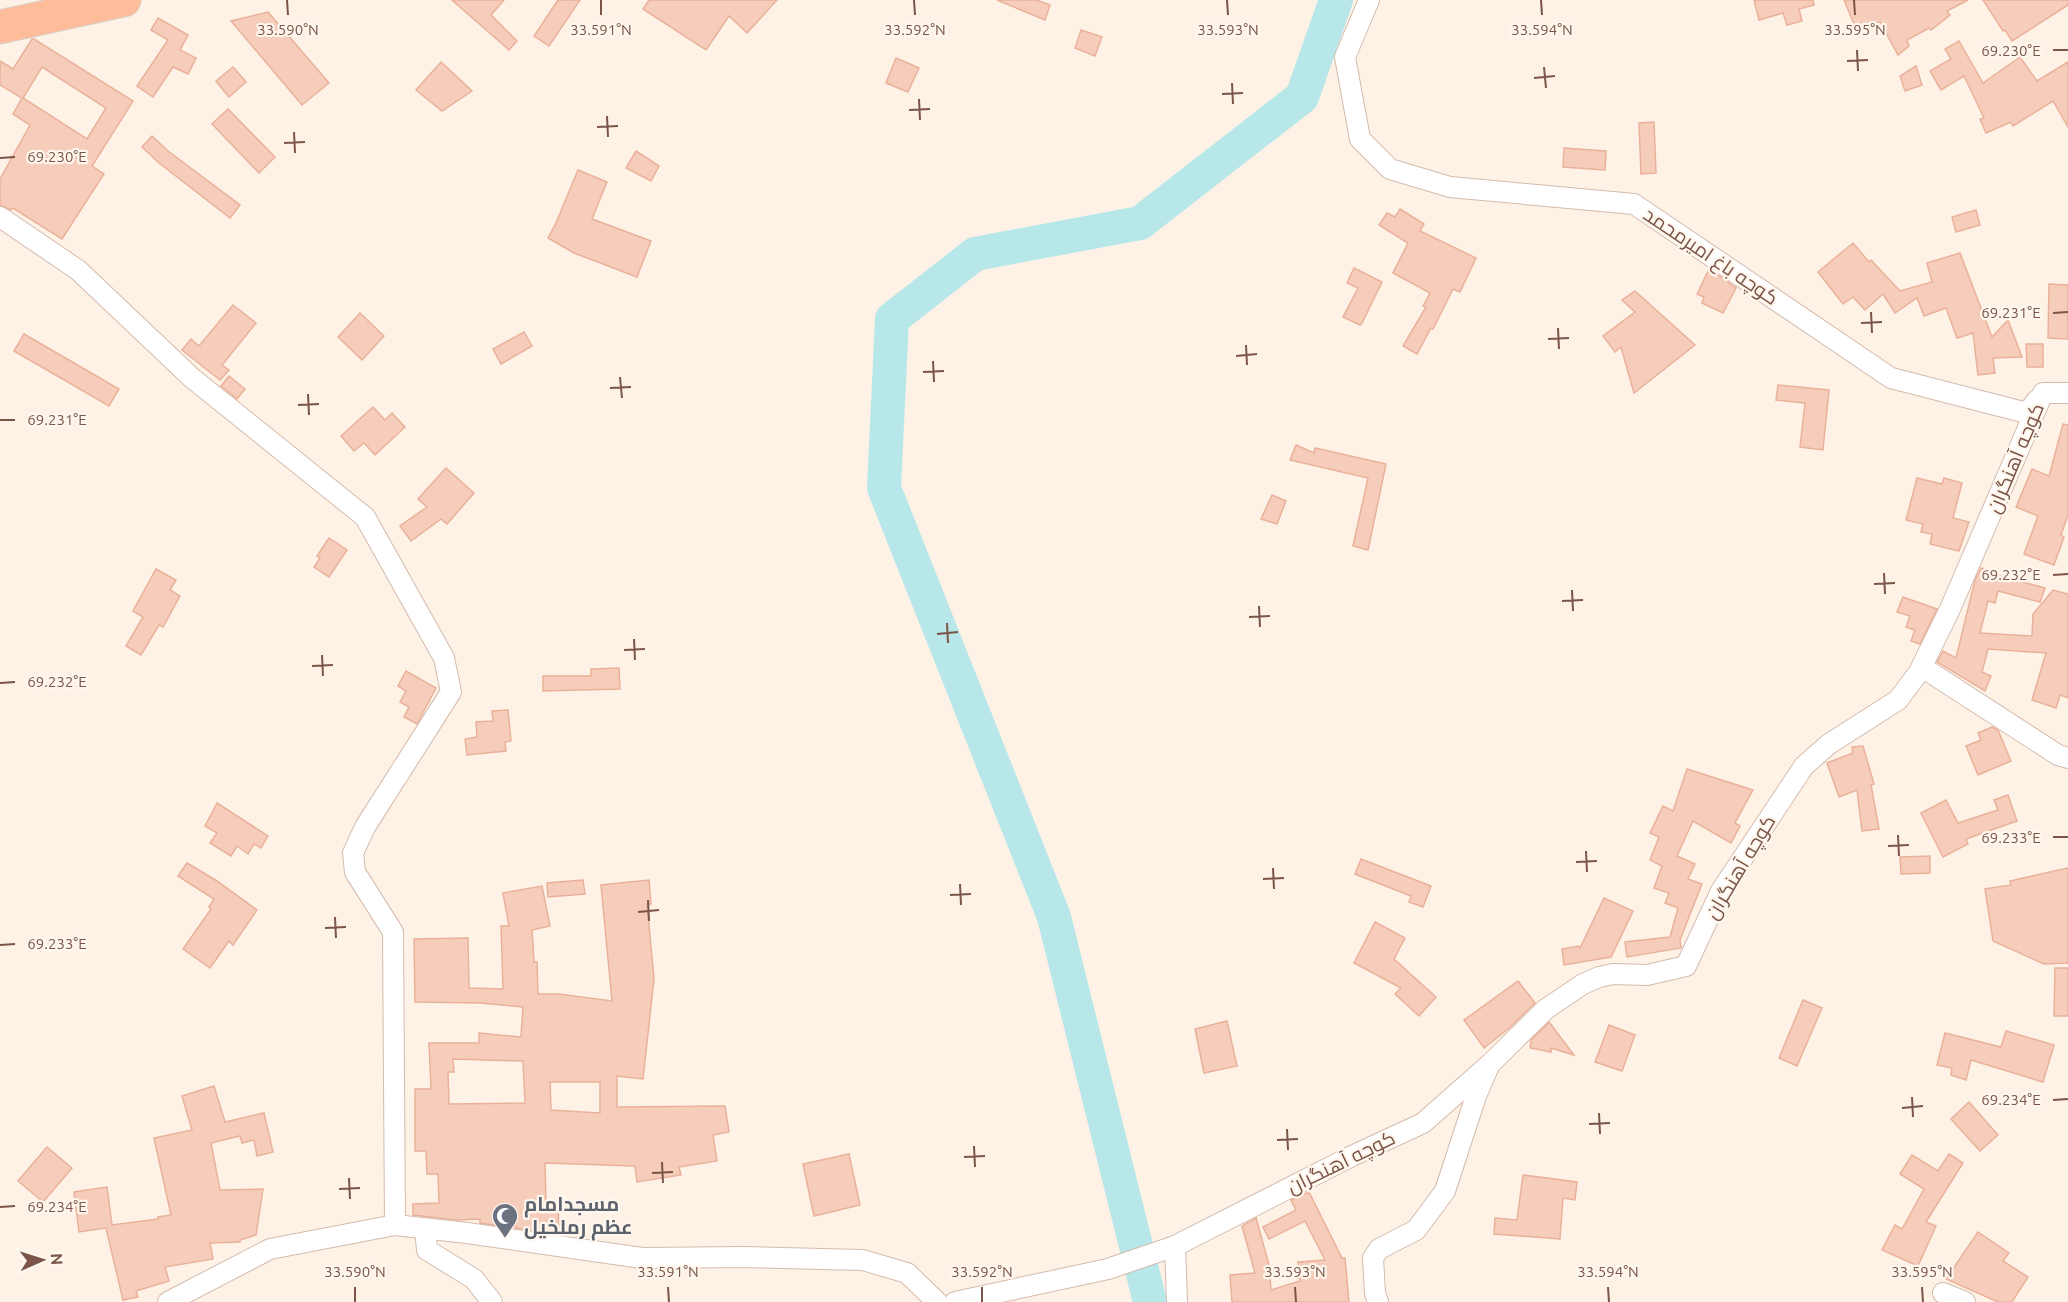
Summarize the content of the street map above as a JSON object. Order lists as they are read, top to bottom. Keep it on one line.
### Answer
{"streets":{"street":["کوچه باغ امیرمحمد","کوچه آهنگران"]},"crossings":[["کوچه باغ امیرمحمد","کوچه آهنگران"]],"places":{"mosque":["مسجدامام عظم رملخیل"]},"north":"right","coordinates":["33.590°N","33.591°N","33.592°N","33.593°N","33.594°N","33.595°N","69.230°E","69.231°E","69.232°E","69.233°E","69.234°E"]}
